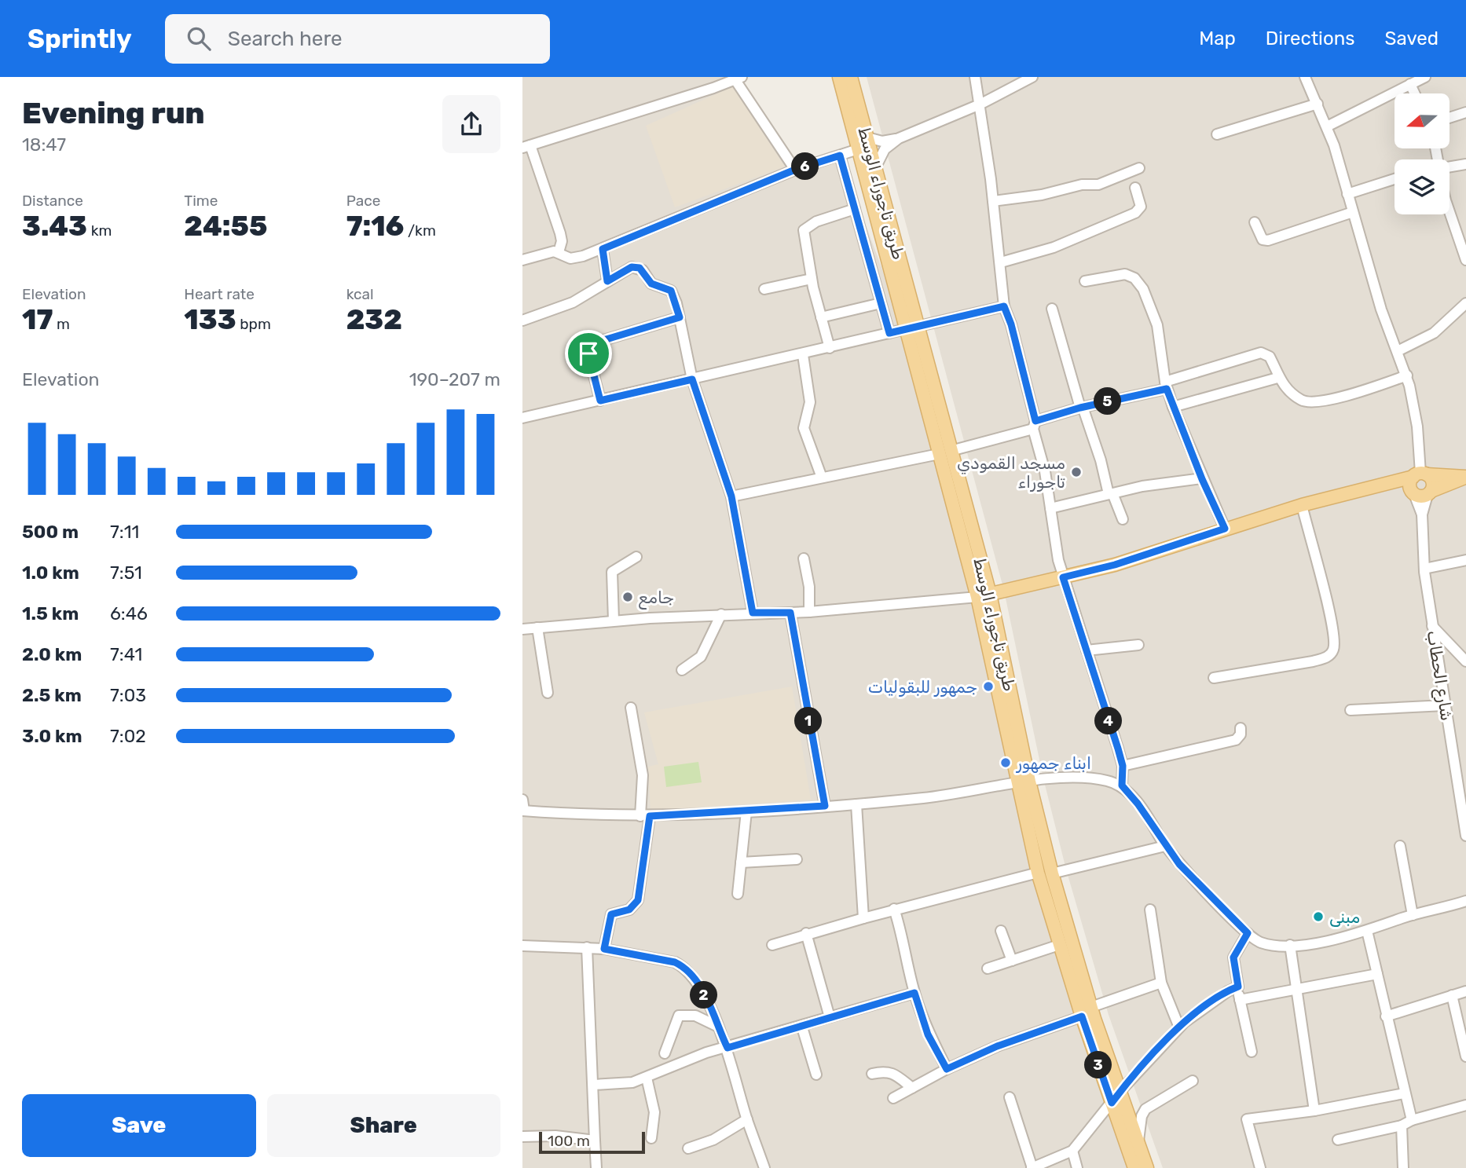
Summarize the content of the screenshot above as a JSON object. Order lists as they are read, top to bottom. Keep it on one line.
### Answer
{"streets":{"main road":["طريق تاجوراء الوسط"],"street":["شارع الحطاب"]},"places":["مسجد القمودي تاجوراء","جامع","جمهور للبقوليات","ابناء جمهور","مبنى"],"scale_bar":"100 m","north":"left","page":{"header":"Sprintly","search":"Search here","nav":["Map","Directions","Saved"],"heading":["Evening run","18:47"],"pins":["6","5","1","4","2","3"],"stats":[["Distance","3.43 km"],["Time","24:55"],["Pace","7:16 /km"],["Elevation","17 m"],["Heart rate","133 bpm"],["kcal","232"]],"chart":["Elevation","190–207 m"],"list":[{"name":"500 m","note":"7:11"},{"name":"1.0 km","note":"7:51"},{"name":"1.5 km","note":"6:46"},{"name":"2.0 km","note":"7:41"},{"name":"2.5 km","note":"7:03"},{"name":"3.0 km","note":"7:02"}],"buttons":["Save","Share"],"scale":"100 m"}}
